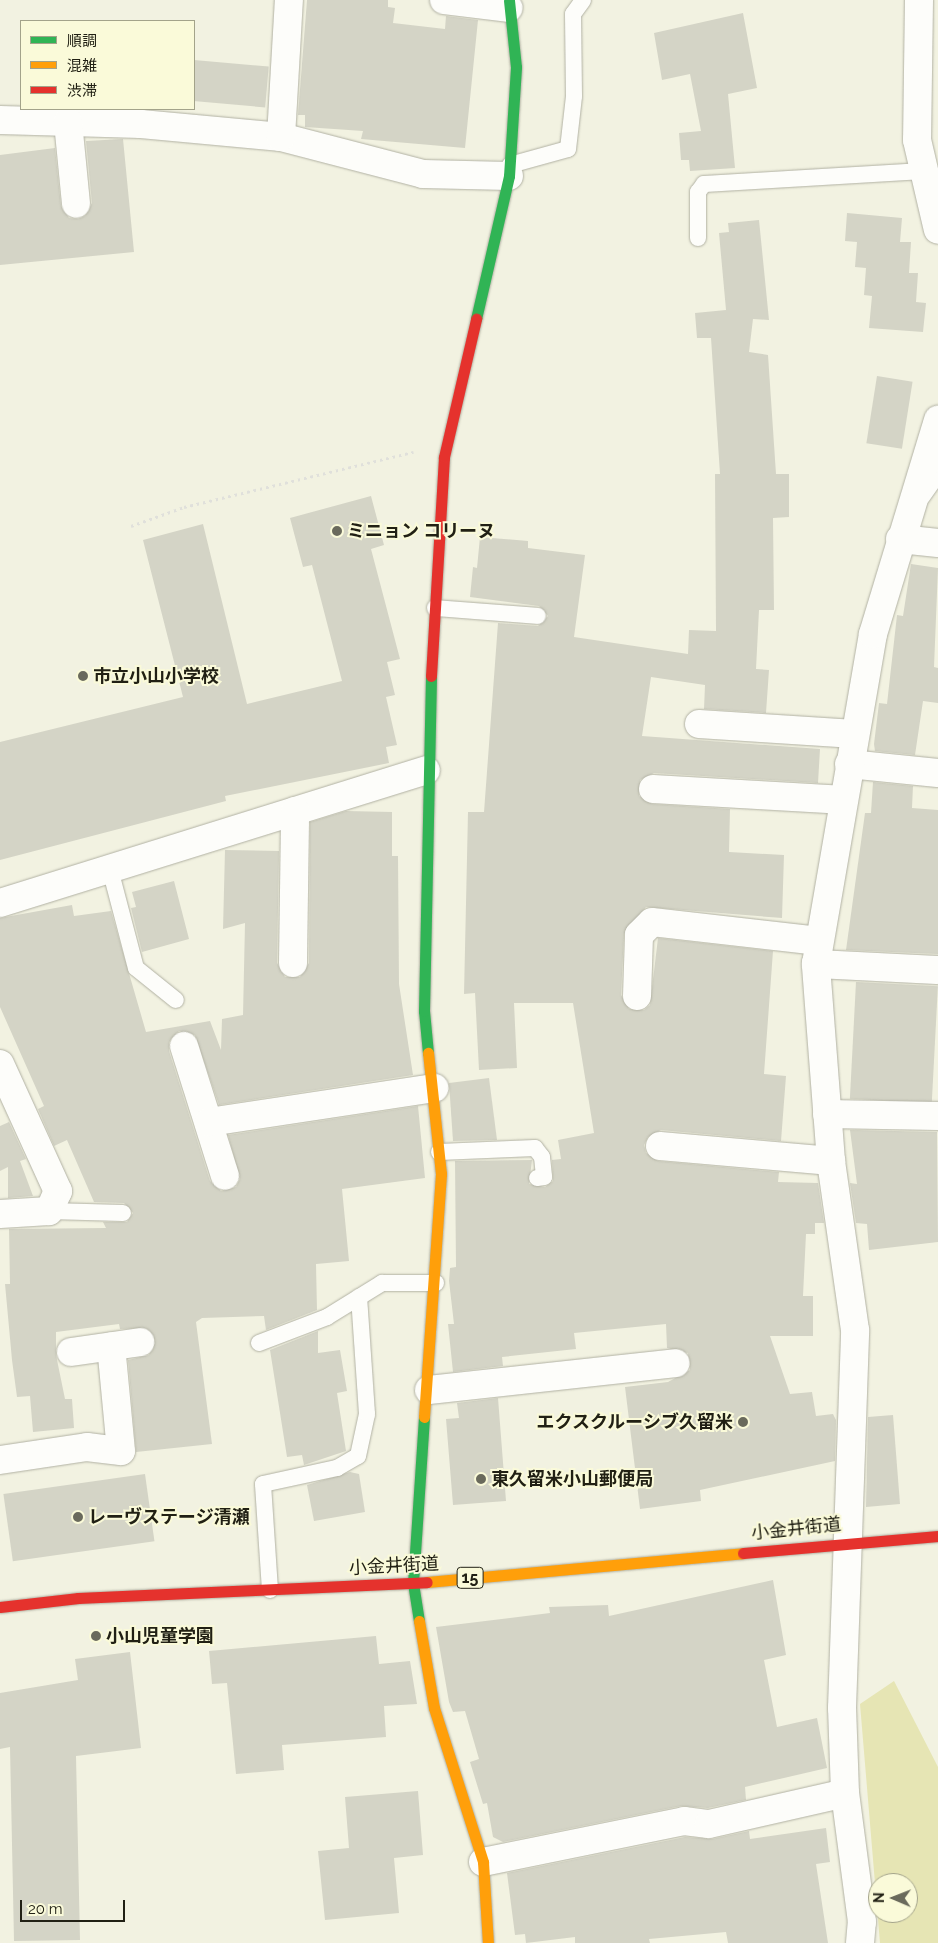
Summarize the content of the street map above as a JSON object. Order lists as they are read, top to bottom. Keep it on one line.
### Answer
{"streets":{"street":["小金井街道","15"]},"places":["ミニョン コリーヌ","市立小山小学校","エクスクルーシブ久留米","東久留米小山郵便局","レーヴステージ清瀬","小山児童学園"],"legend":["順調","混雑","渋滞"],"scale_bar":"20 m","north":"left"}
